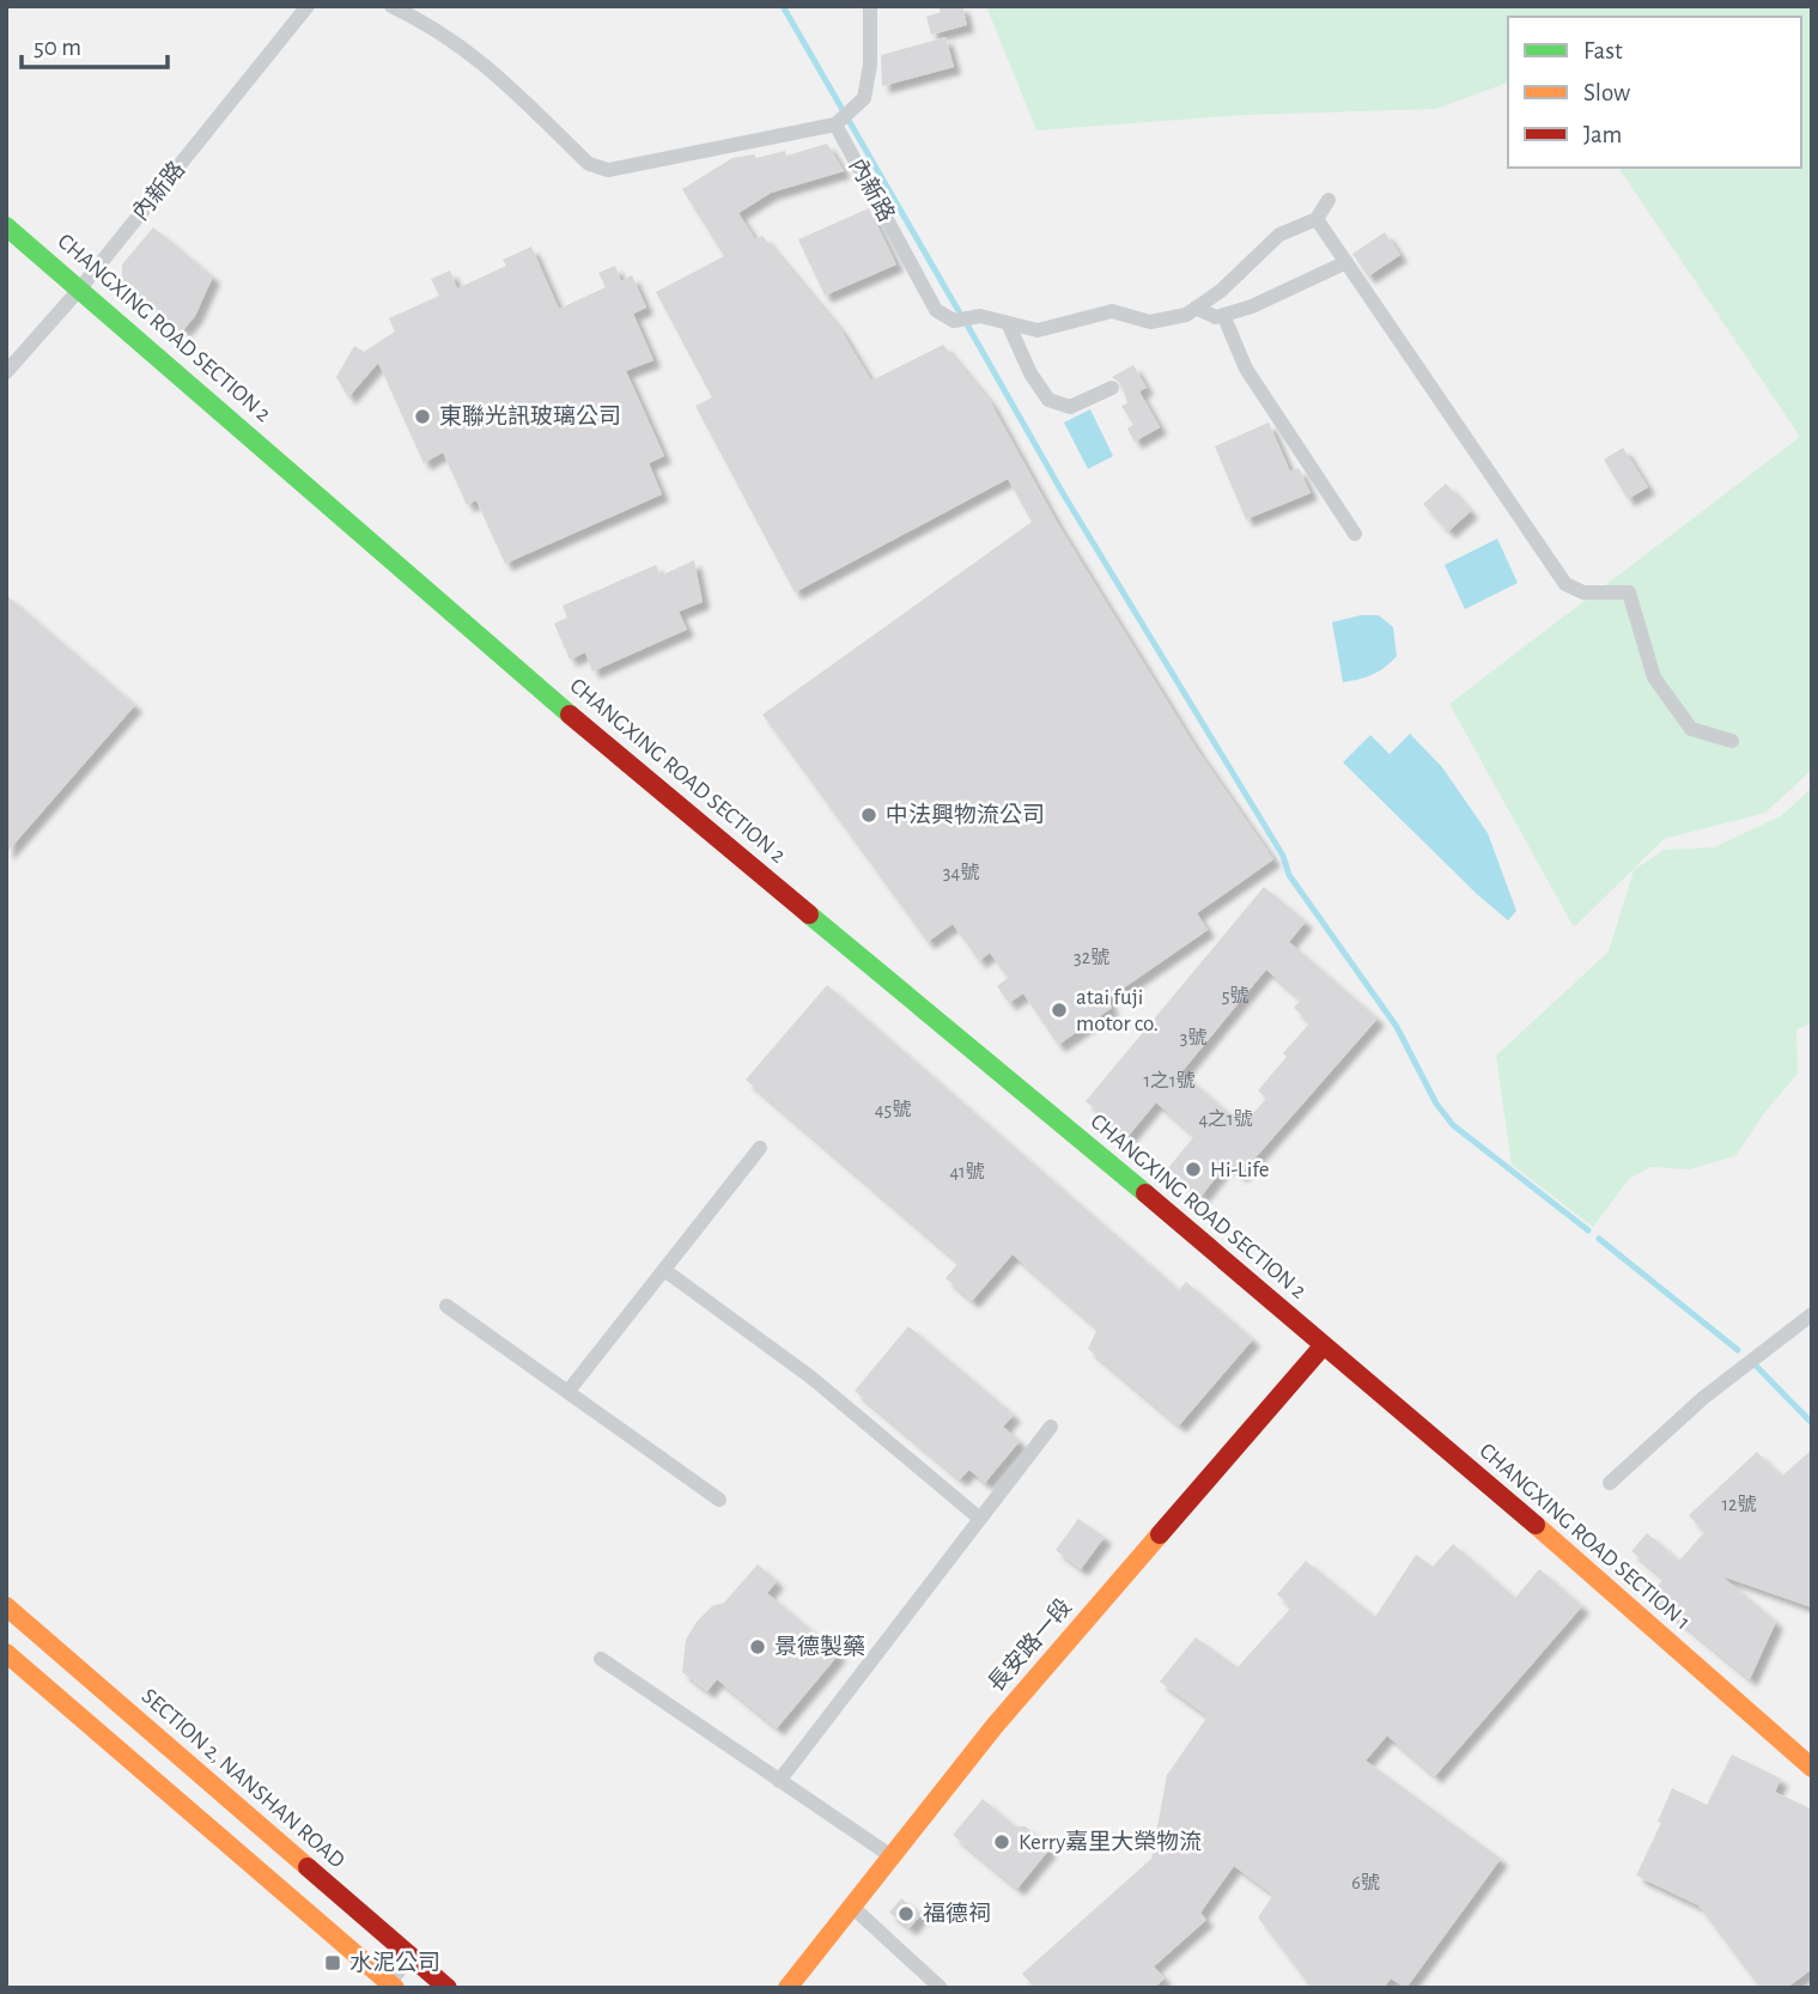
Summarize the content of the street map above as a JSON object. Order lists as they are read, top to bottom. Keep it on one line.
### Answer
{"streets":{"street":["內新路","CHANGXING ROAD SECTION 2","CHANGXING ROAD SECTION 1","長安路一段","SECTION 2, NANSHAN ROAD"]},"crossings":[["內新路","CHANGXING ROAD SECTION 2"],["CHANGXING ROAD SECTION 2","CHANGXING ROAD SECTION 1"],["CHANGXING ROAD SECTION 2","長安路一段"],["CHANGXING ROAD SECTION 1","長安路一段"]],"places":{"other":["東聯光訊玻璃公司","中法興物流公司","atai fuji motor co.","Hi-Life","景德製藥","Kerry嘉里大榮物流","福德祠"],"transit":["水泥公司"]},"house_numbers":["34號","32號","5號","3號","1之1號","45號","4之1號","41號","12號","6號"],"legend":["Fast","Slow","Jam"],"scale_bar":"50 m"}
